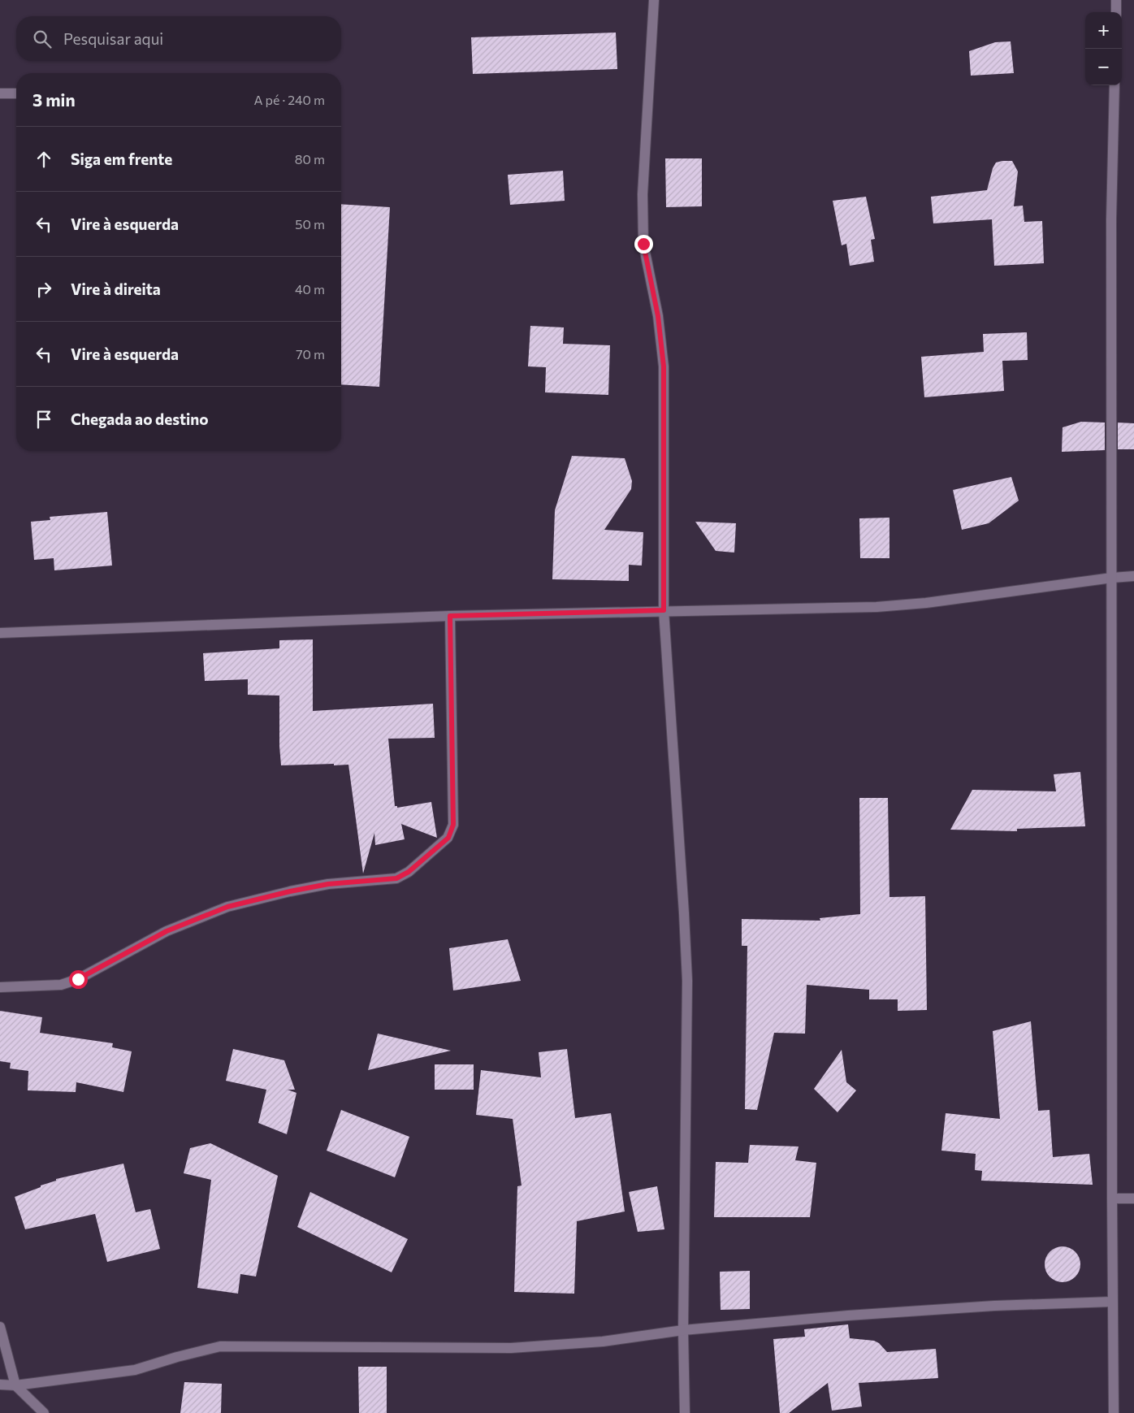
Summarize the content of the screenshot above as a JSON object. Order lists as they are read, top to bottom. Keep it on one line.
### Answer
{"page":{"map_buttons":["+","−"],"search":"Pesquisar aqui","heading":["3 min","A pé · 240 m"],"list":[["Siga em frente","80 m"],["Vire à esquerda","50 m"],["Vire à direita","40 m"],["Vire à esquerda","70 m"],"Chegada ao destino"]}}
